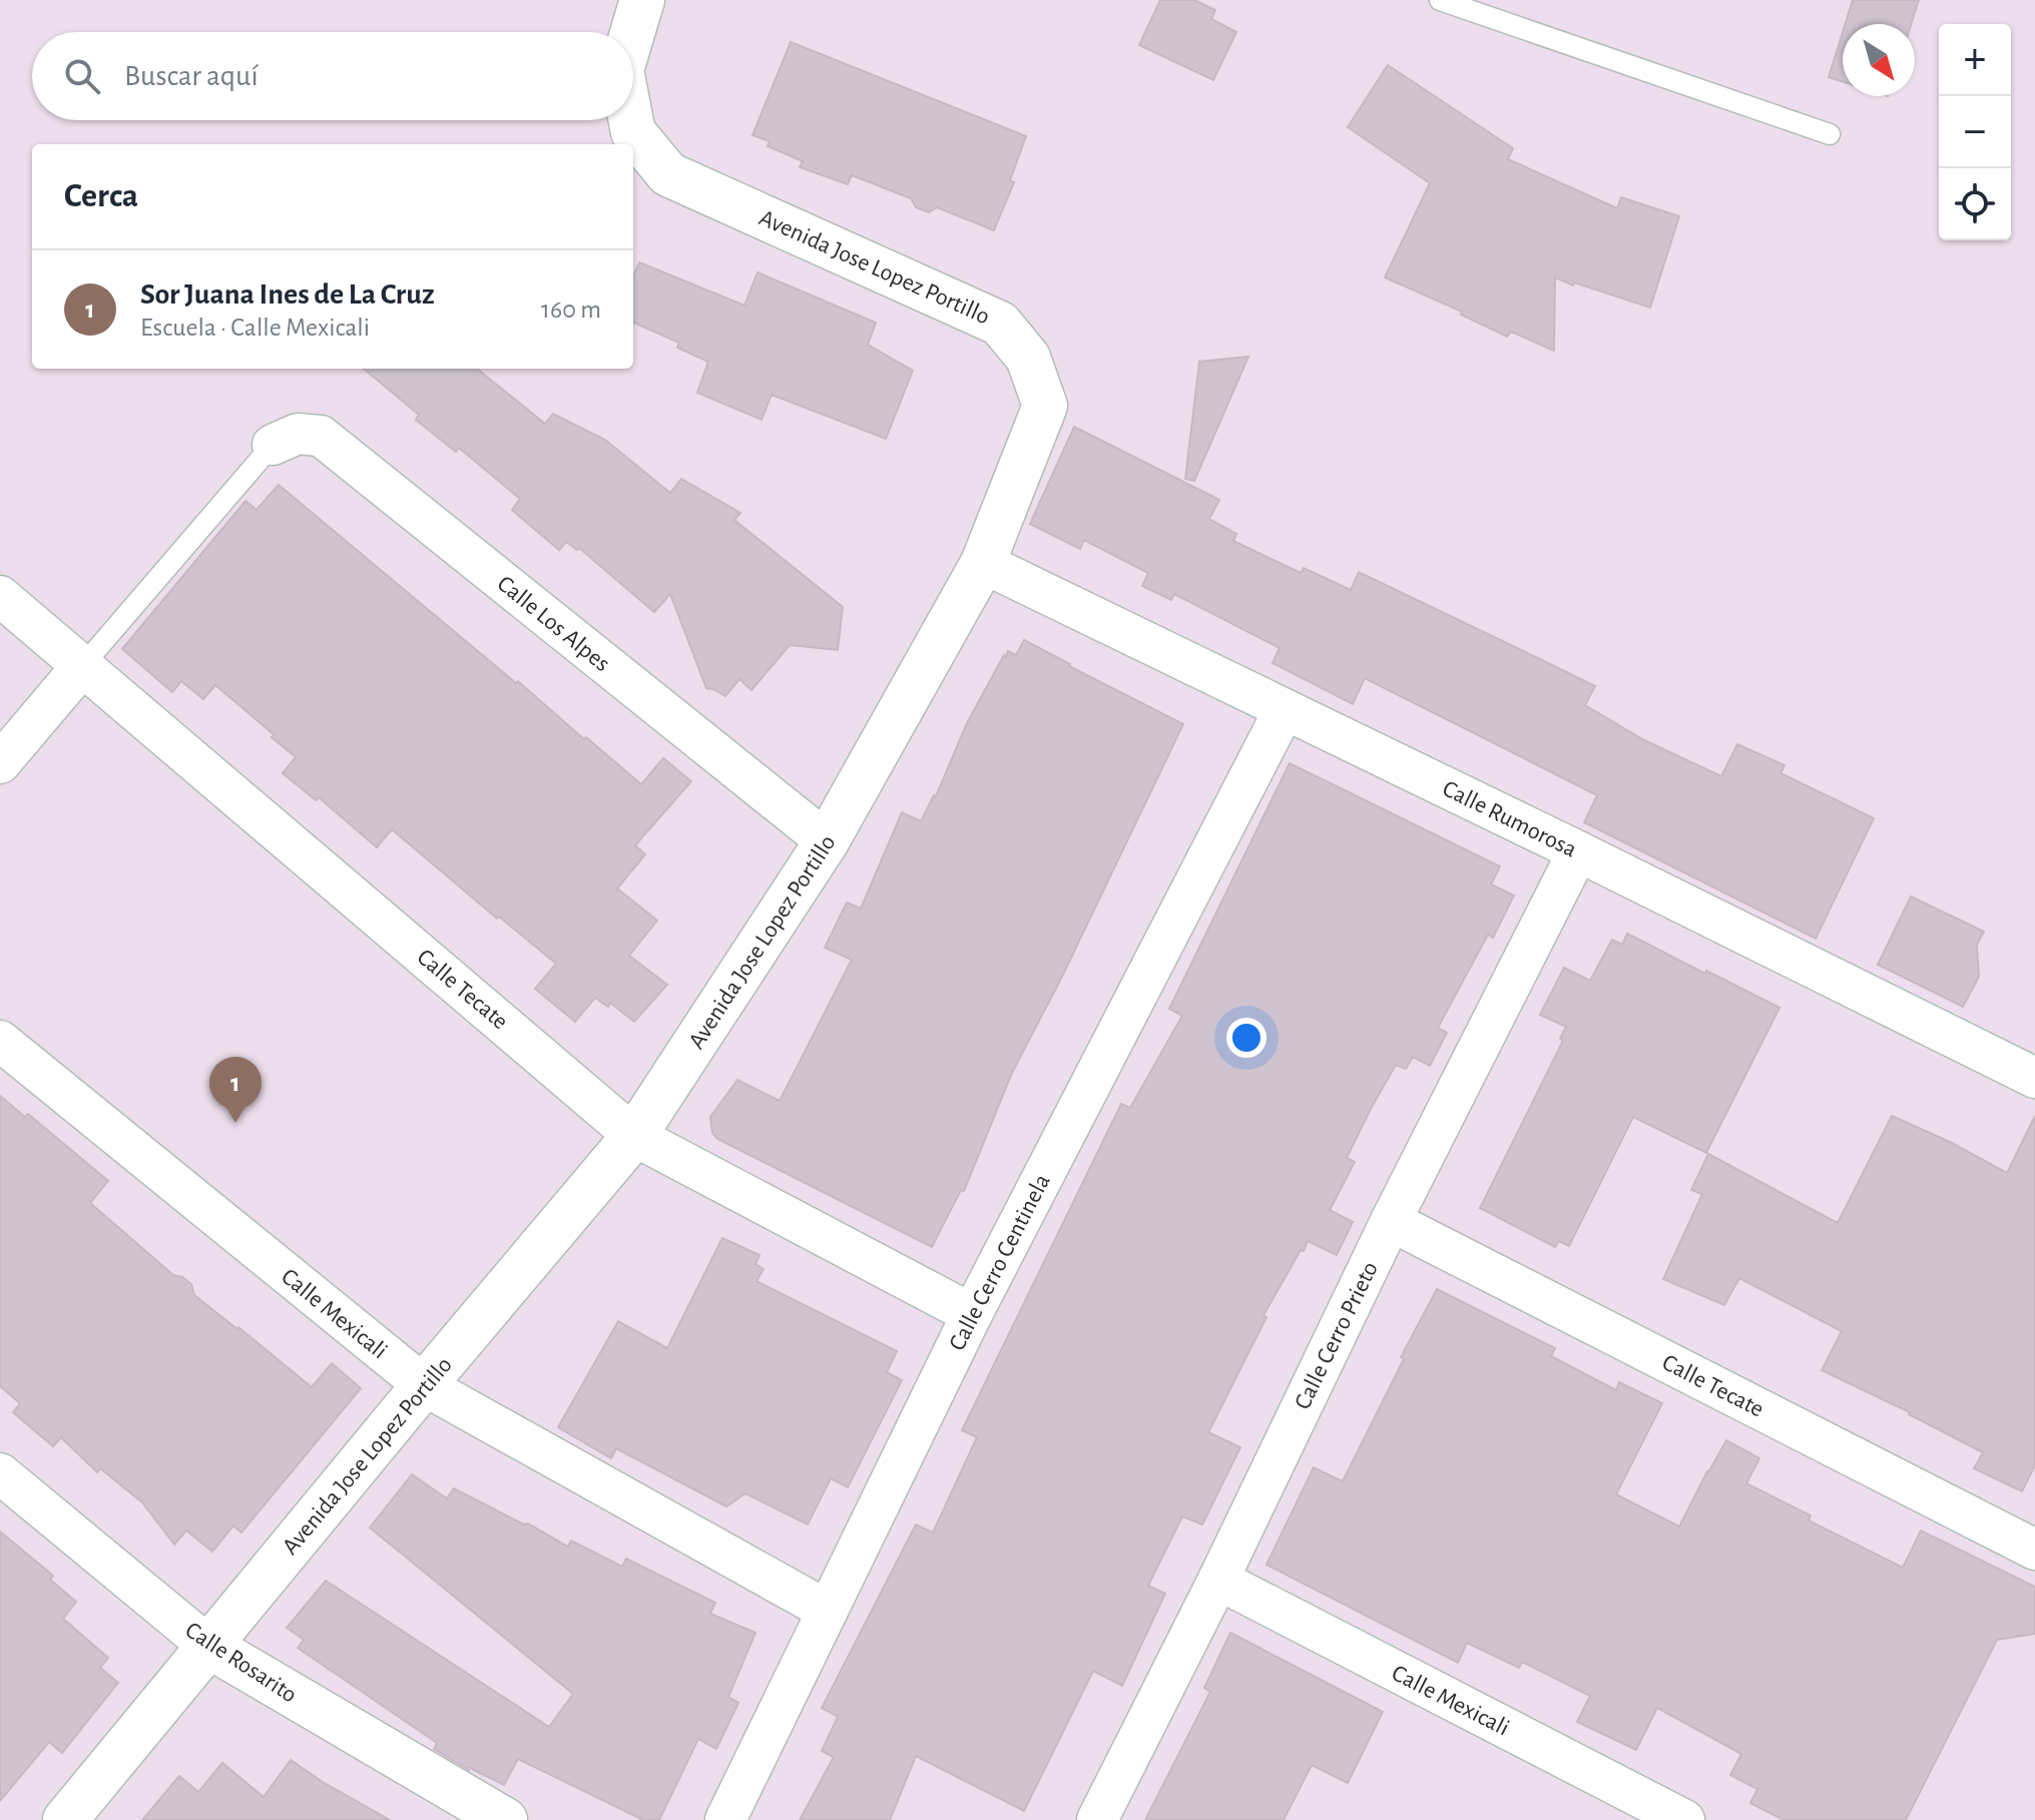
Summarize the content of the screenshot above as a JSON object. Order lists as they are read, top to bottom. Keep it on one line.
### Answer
{"streets":{"street":["Avenida Jose Lopez Portillo","Calle Los Alpes","Calle Rumorosa","Calle Tecate","Calle Cerro Centinela","Calle Mexicali","Calle Cerro Prieto","Calle Rosarito"]},"crossings":[["Avenida Jose Lopez Portillo","Calle Los Alpes"],["Avenida Jose Lopez Portillo","Calle Rumorosa"],["Avenida Jose Lopez Portillo","Calle Tecate"],["Avenida Jose Lopez Portillo","Calle Mexicali"],["Avenida Jose Lopez Portillo","Calle Rosarito"],["Calle Rumorosa","Calle Cerro Centinela"],["Calle Rumorosa","Calle Cerro Prieto"],["Calle Tecate","Calle Cerro Centinela"],["Calle Tecate","Calle Cerro Prieto"],["Calle Cerro Centinela","Calle Mexicali"],["Calle Mexicali","Calle Cerro Prieto"]],"north":"bottom right","page":{"map_buttons":["+","−"],"search":"Buscar aquí","heading":"Cerca","list":[{"mark":"1","name":"Sor Juana Ines de La Cruz","note":"Escuela · Calle Mexicali","value":"160 m"}],"pins":"1"}}
